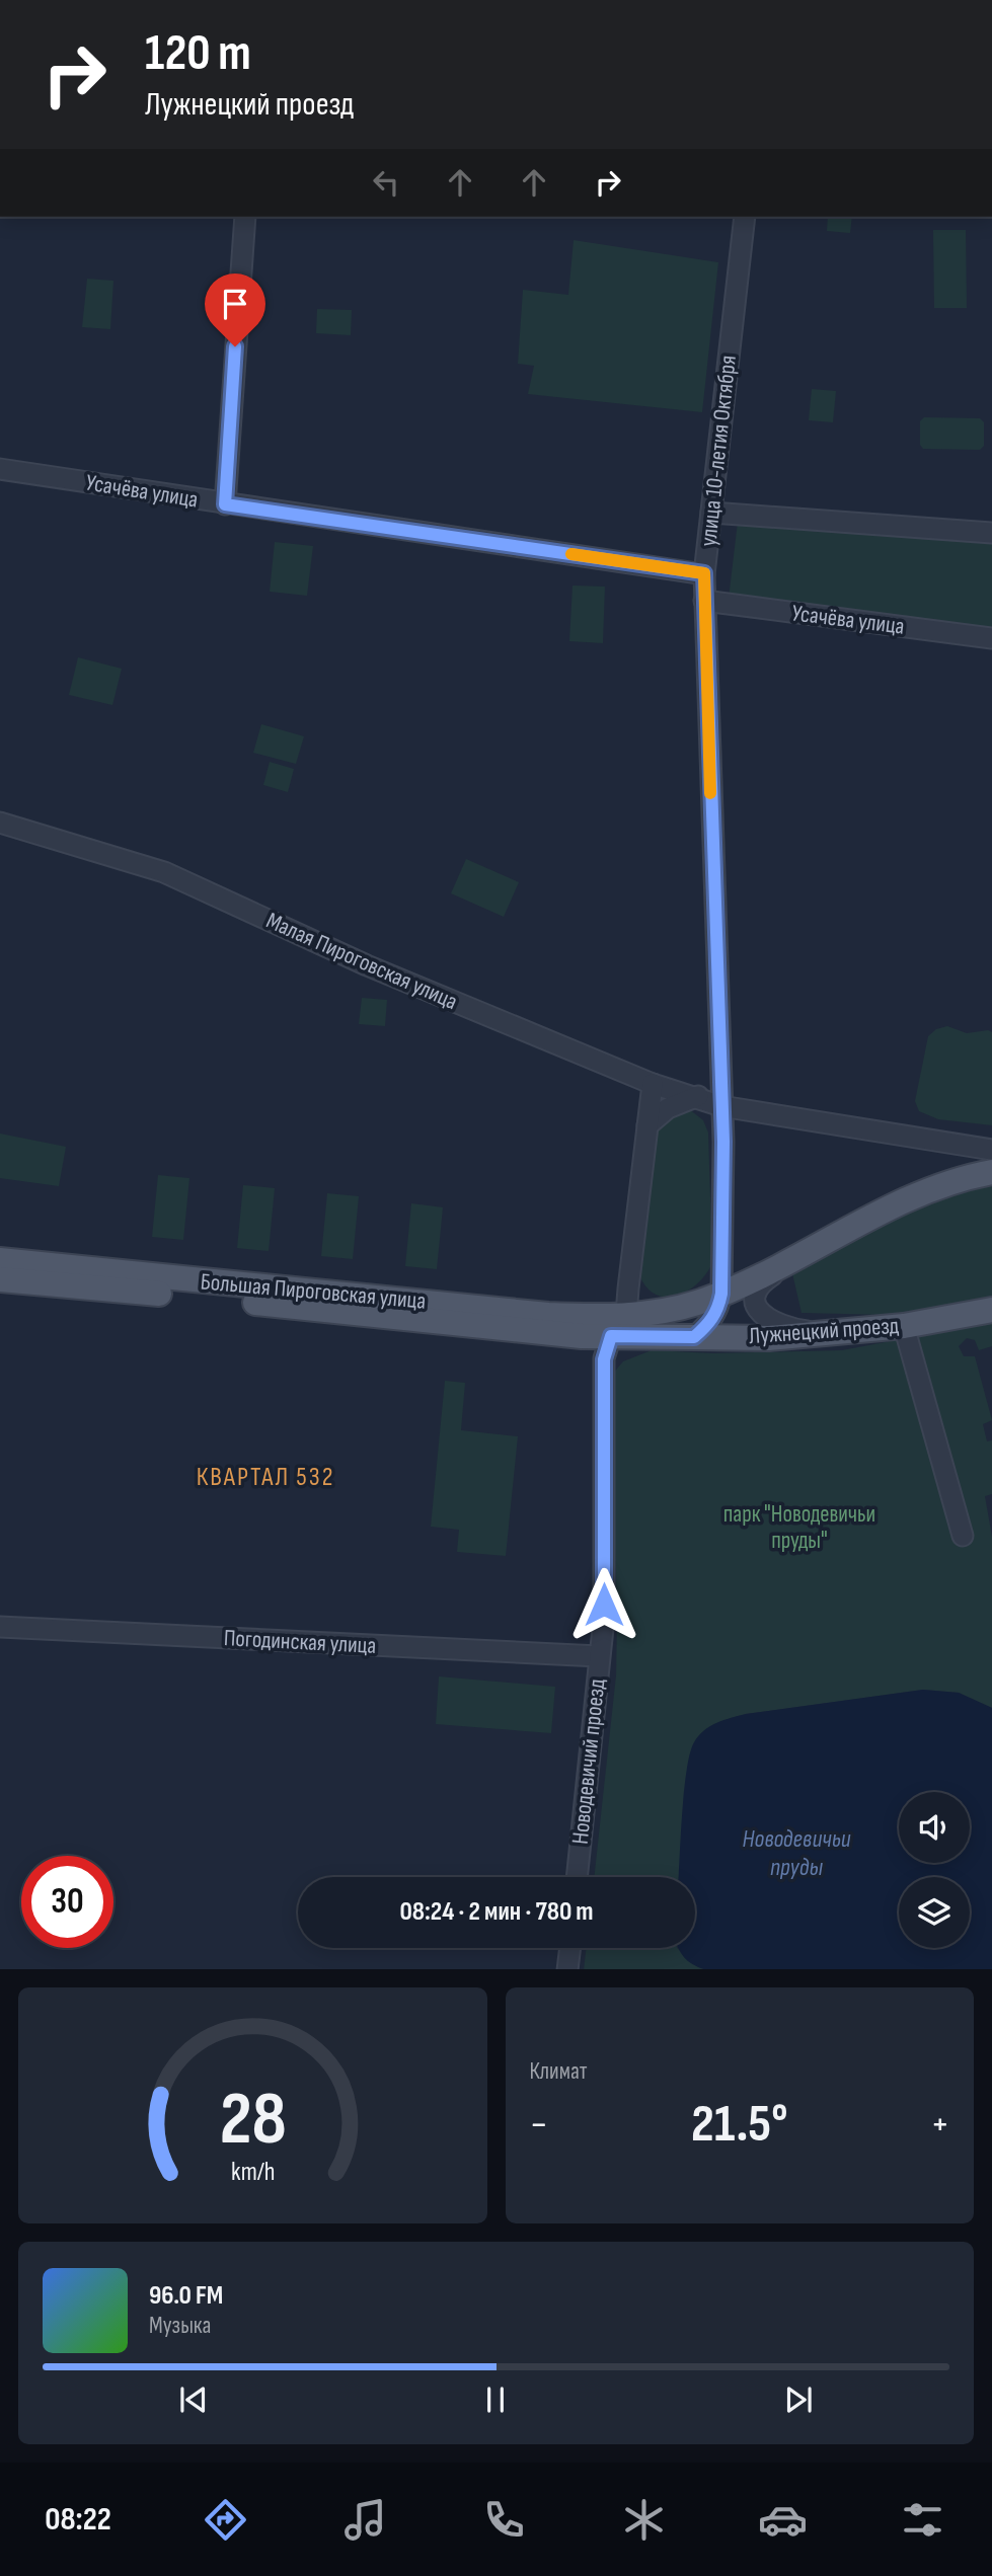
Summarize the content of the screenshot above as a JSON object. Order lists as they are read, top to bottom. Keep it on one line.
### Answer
{"streets":{"main road":["Большая Пироговская улица","Лужнецкий проезд"],"street":["улица 10-летия Октября","Усачёва улица","Малая Пироговская улица","Погодинская улица","Новодевичий проезд"]},"crossings":[["улица 10-летия Октября","Усачёва улица"],["улица 10-летия Октября","Малая Пироговская улица"],["улица 10-летия Октября","Большая Пироговская улица"],["улица 10-летия Октября","Лужнецкий проезд"],["Большая Пироговская улица","Лужнецкий проезд"],["Большая Пироговская улица","Новодевичий проезд"],["Лужнецкий проезд","Новодевичий проезд"],["Погодинская улица","Новодевичий проезд"]],"districts":["КВАРТАЛ 532"],"water":["Новодевичьи пруды"],"parks":["парк \"Новодевичьи пруды\""],"page":{"turn":["120 m","Лужнецкий проезд"],"limit":"30","trip":"08:24 · 2 мин · 780 m","tile":"Климат","heat":["−","21.5°","+"],"song":["96.0 FM","Музыка"],"tabs":"08:22","gauge":["28","km/h"]}}
